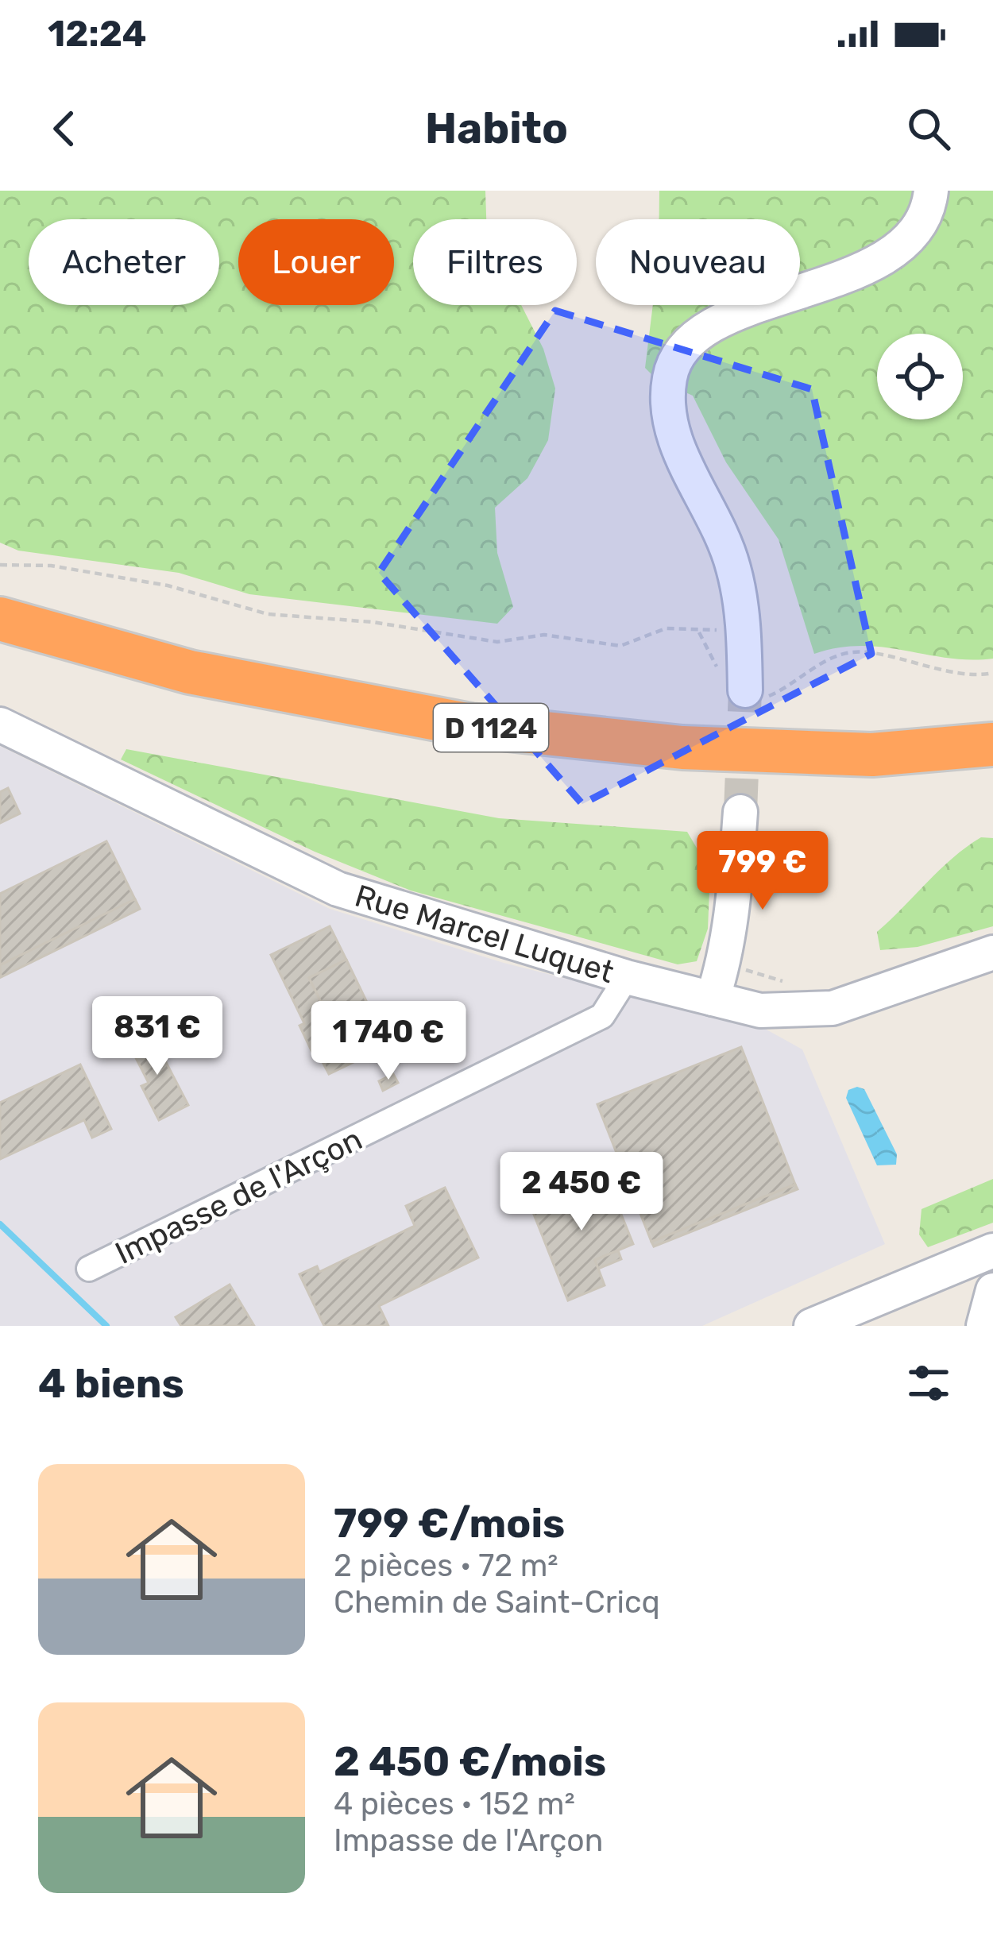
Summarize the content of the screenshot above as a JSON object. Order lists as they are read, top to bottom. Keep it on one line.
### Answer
{"streets":{"highway":["D 1124"],"street":["Rue Marcel Luquet","Impasse de l'Arçon"]},"crossings":[["Rue Marcel Luquet","Impasse de l'Arçon"]],"page":{"status":"12:24","header":"Habito","chip":["Acheter","Louer","Filtres","Nouveau"],"price":["799 €","831 €","1 740 €","2 450 €"],"heading":"4 biens","list":[{"name":"799 €/mois","note":"2 pièces · 72 m² · Chemin de Saint-Cricq"},{"name":"2 450 €/mois","note":"4 pièces · 152 m² · Impasse de l'Arçon"}]}}
